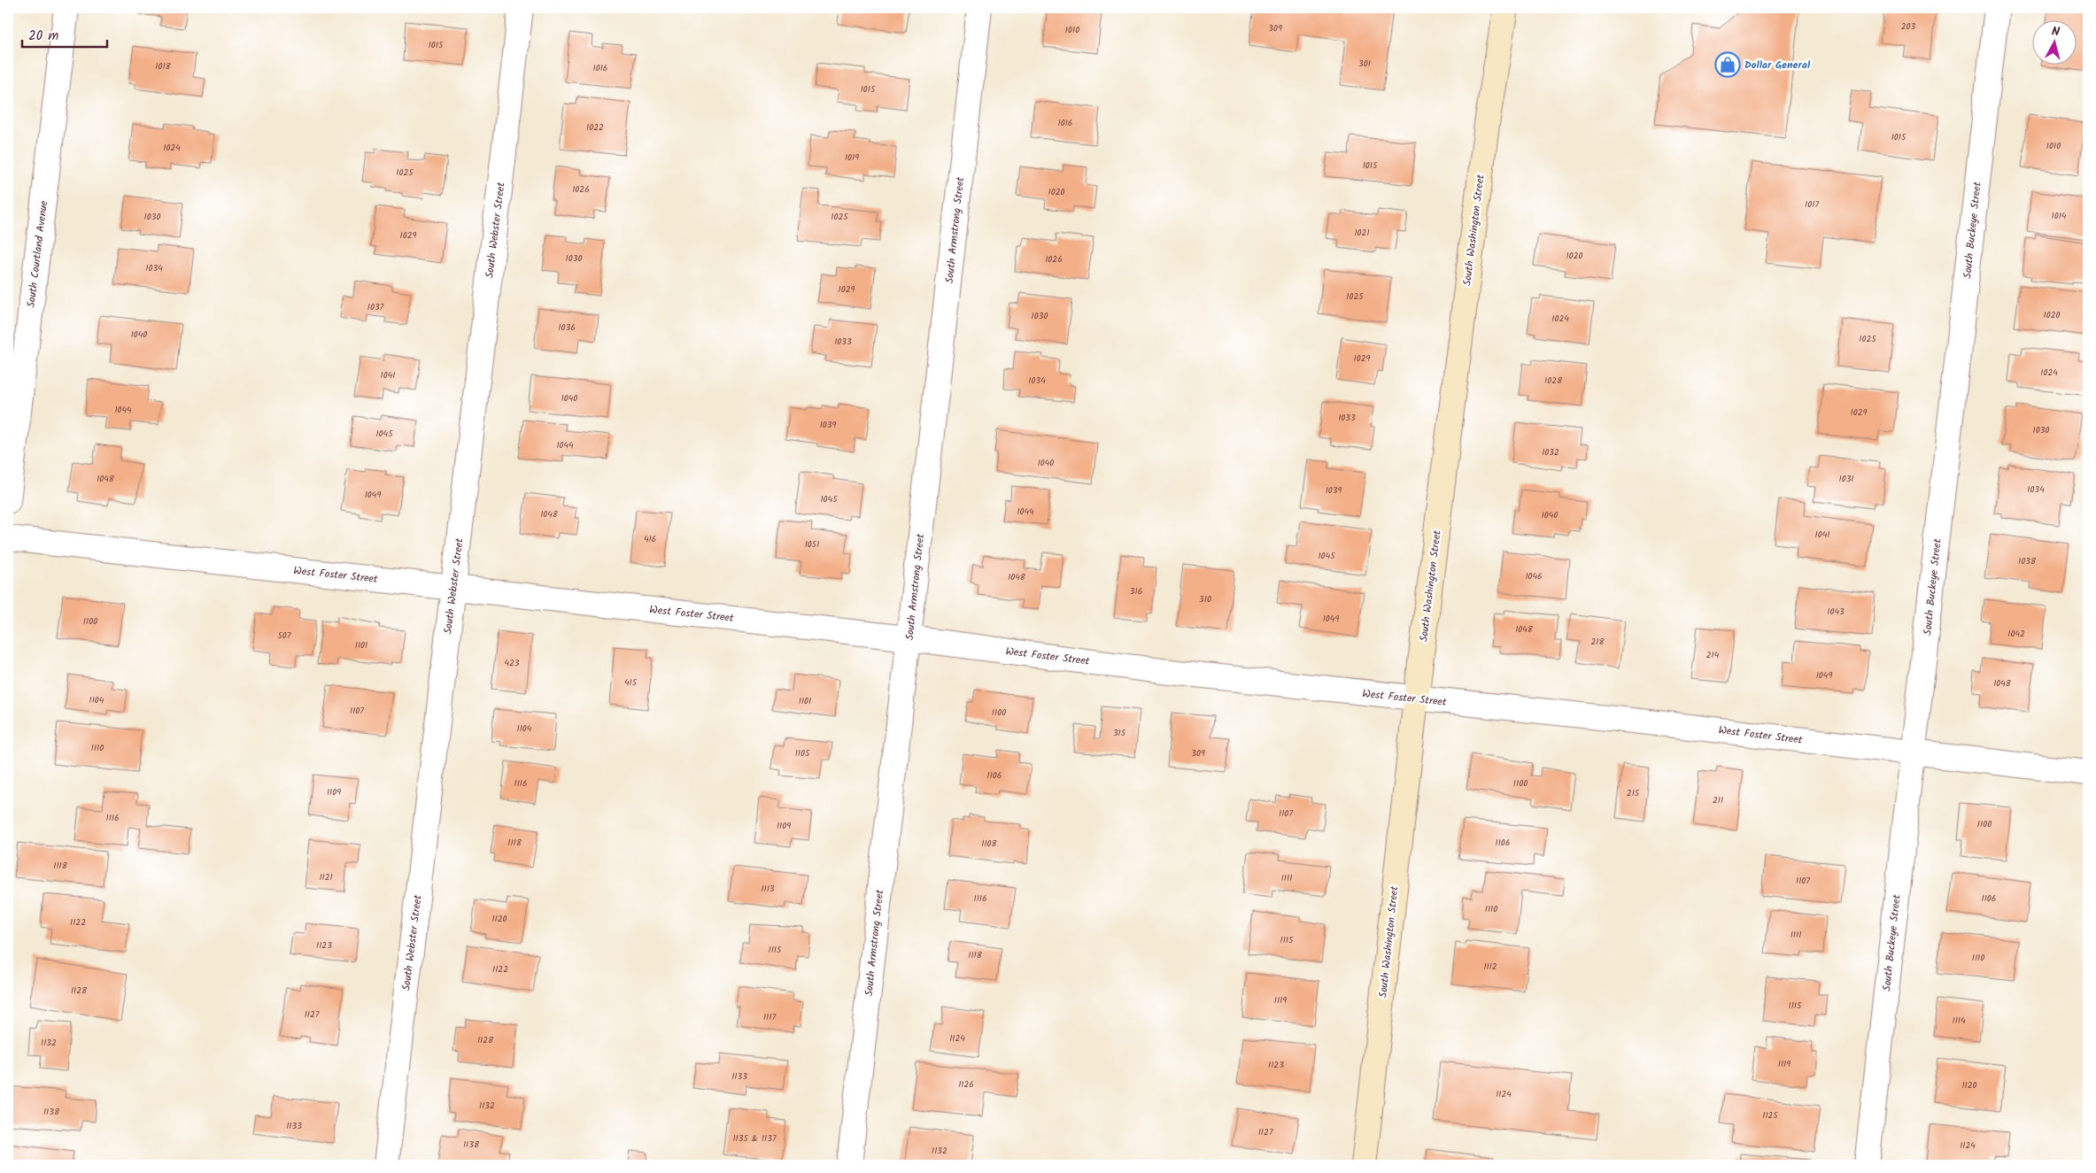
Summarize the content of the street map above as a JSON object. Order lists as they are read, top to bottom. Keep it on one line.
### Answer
{"streets":{"main road":["South Washington Street"],"street":["South Webster Street","South Armstrong Street","South Buckeye Street","South Courtland Avenue","West Foster Street"]},"crossings":[["South Webster Street","West Foster Street"],["South Armstrong Street","West Foster Street"],["South Washington Street","West Foster Street"],["South Buckeye Street","West Foster Street"]],"places":{"shop":["Dollar General"]},"house_numbers":["203","309","1010","1015","301","1018","1016","1015","1016","1022","1015","1010","1024","1019","1015","1025","1026","1020","1017","1014","1030","1025","1021","1029","1020","1030","1026","1034","1029","1025","1037","1020","1030","1024","1036","1040","1025","1033","1029","1024","1041","1034","1028","1040","1044","1029","1033","1039","1030","1045","1044","1032","1040","1048","1031","1034","1039","1049","1045","1044","1048","1040","1041","416","1051","1045","1038","1046","1048","316","310","1043","1049","1100","1048","1042","507","218","1101","214","423","1049","415","1048","1104","1101","1107","1100","1104","315","1110","1105","309","1106","1116","1100","1109","215","211","1107","1116","1100","1109","1118","1106","1108","1118","1121","1111","1107","1113","1116","1106","1110","1120","1122","1111","1115","1123","1115","1118","1110","1112","1122","1128","1119","1115","1127","1117","1114","1124","1128","1132","1119","1123","1133","1126","1120","1124","1132","1138","1125","1133","1127","1135 & 1137","1138","1124","1132"],"scale_bar":"20 m","north":"top"}
